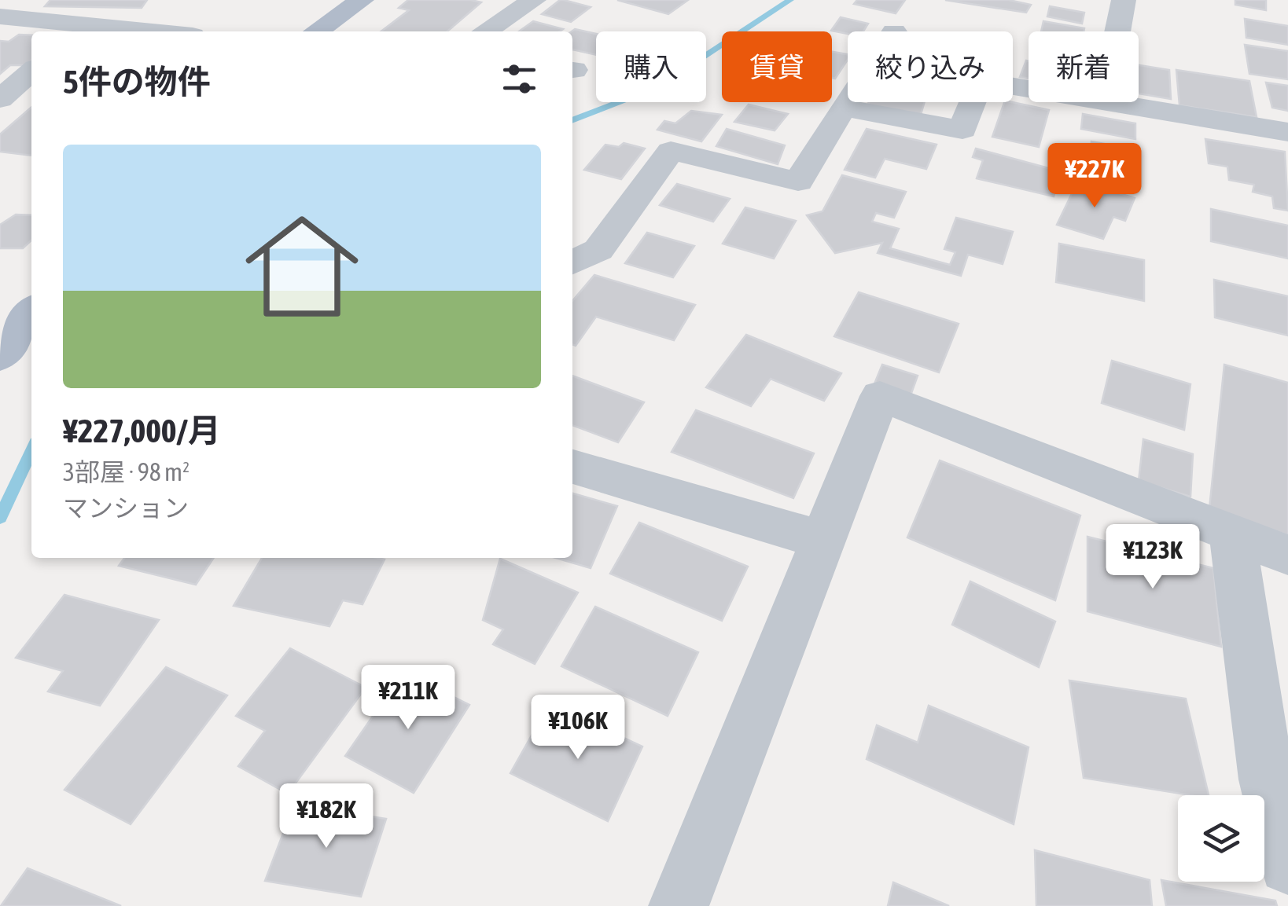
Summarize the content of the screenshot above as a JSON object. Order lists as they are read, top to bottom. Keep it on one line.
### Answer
{"page":{"chip":["購入","賃貸","絞り込み","新着"],"heading":"5件の物件","list":[{"name":"¥227,000/月","note":"3部屋 · 98 m² · マンション"}],"price":["¥227K","¥123K","¥211K","¥106K","¥182K"]}}
